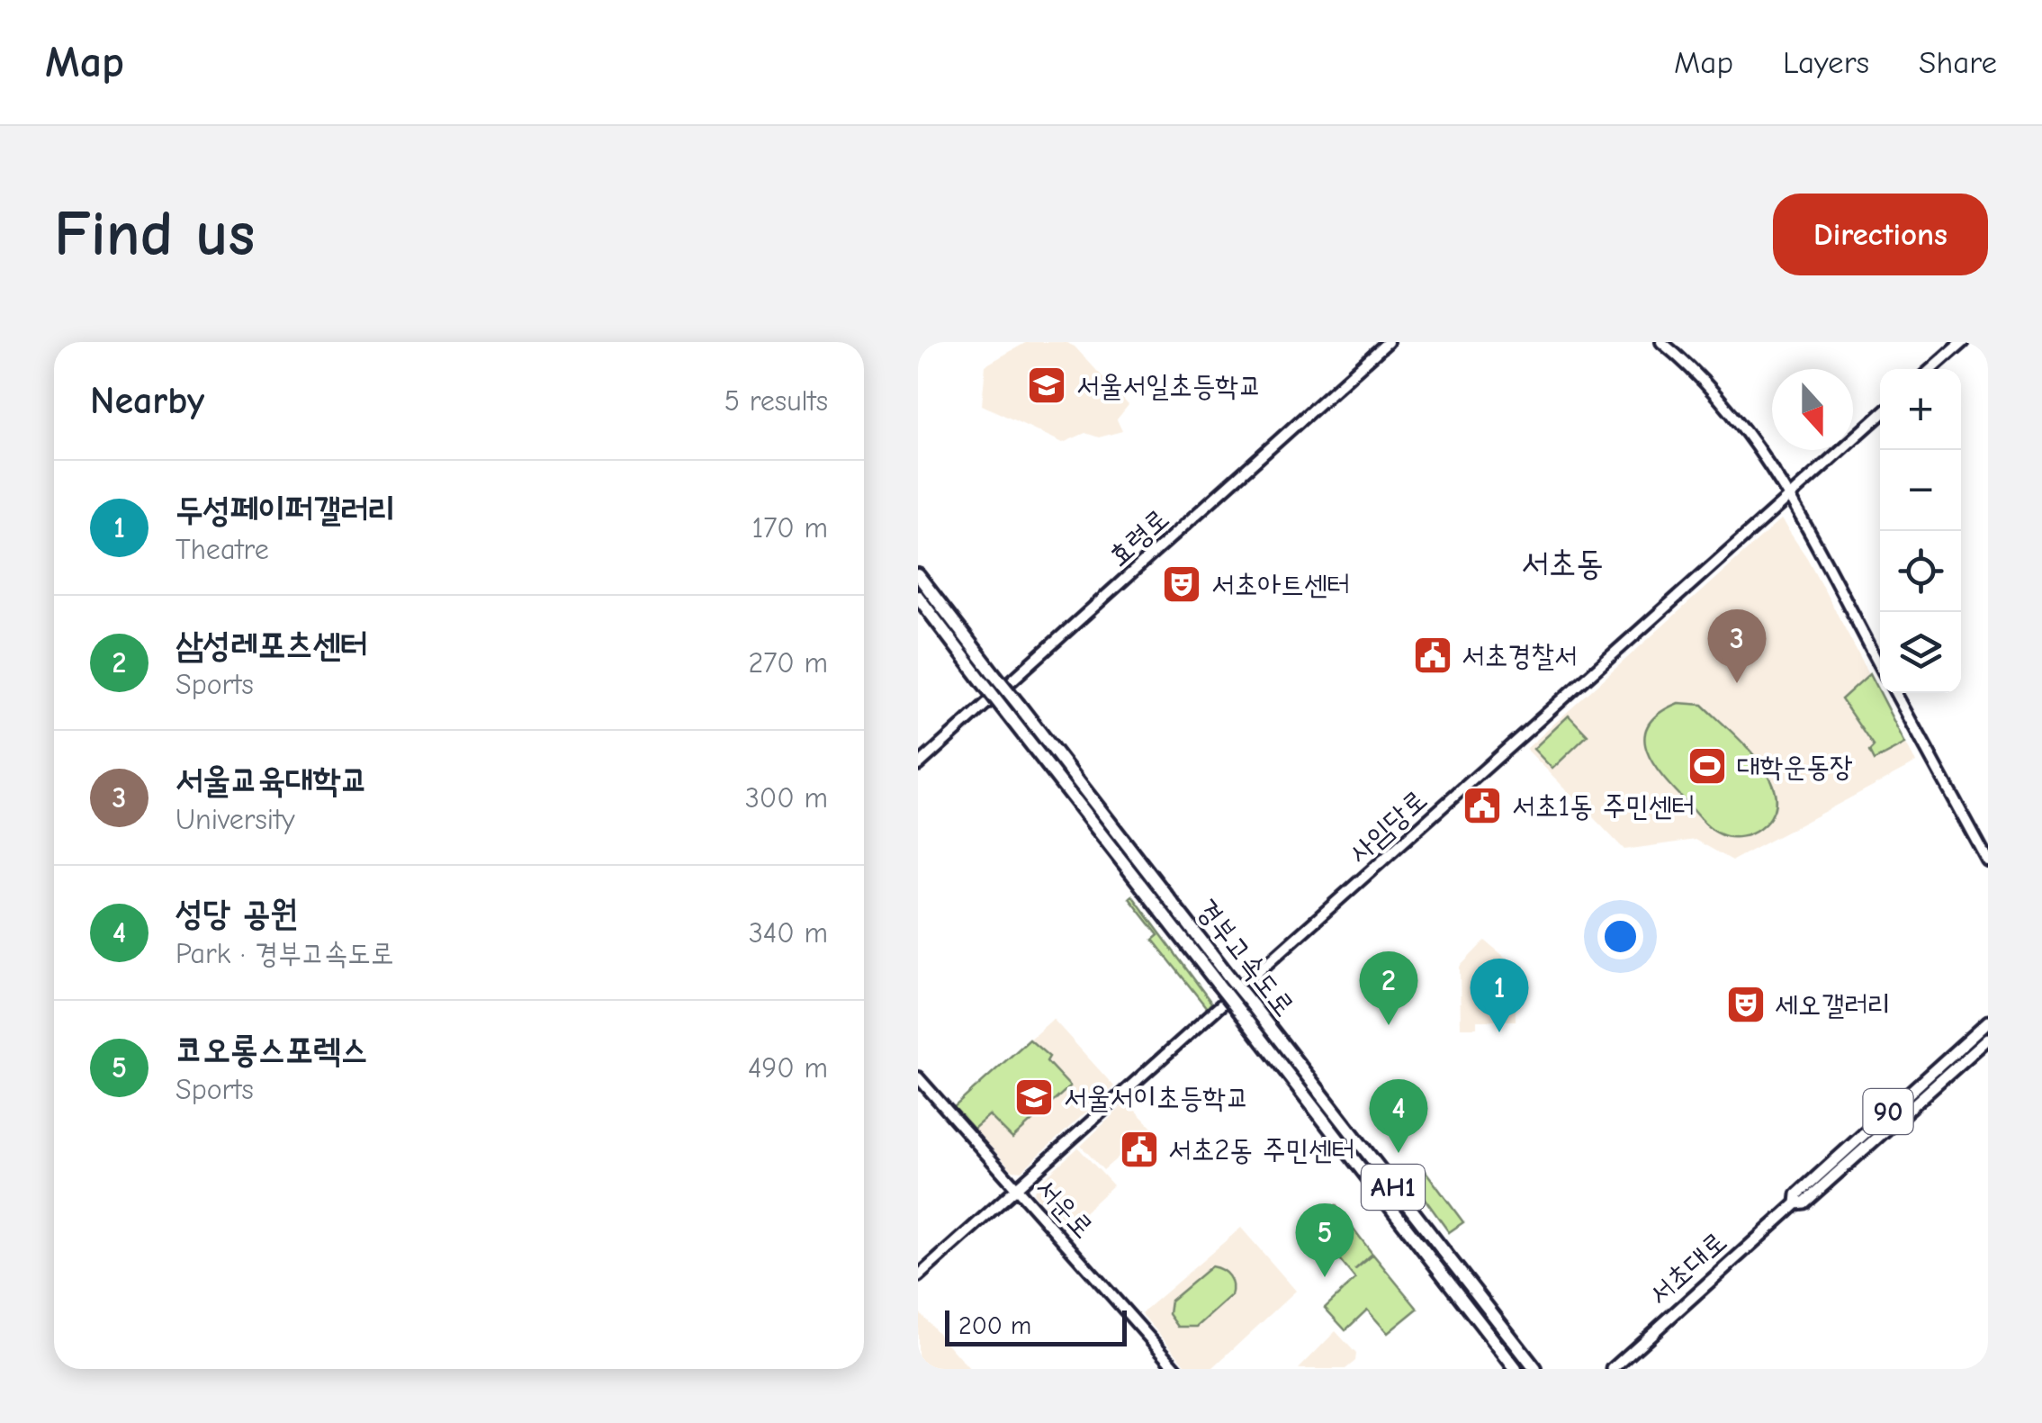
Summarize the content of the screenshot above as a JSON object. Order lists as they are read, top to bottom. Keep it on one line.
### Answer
{"streets":{"highway":["경부고속도로","AH1"],"main road":["효령로","사임당로","90","서운로","서초대로"]},"crossings":[["사임당로","서운로"]],"districts":["서초동"],"places":{"school or university":["서울서일초등학교","서울서이초등학교"],"theatre":["서초아트센터","세오갤러리"],"public building":["서초경찰서","서초1동 주민센터","서초2동 주민센터"],"sports":["대학운동장"]},"scale_bar":"200 m","north":"bottom","page":{"header":"Map","nav":["Map","Layers","Share"],"buttons":"Directions","title":"Find us","heading":["Nearby","5 results"],"map_buttons":["+","−"],"list":[{"mark":"1","name":"두성페이퍼갤러리","note":"Theatre","value":"170 m"},{"mark":"2","name":"삼성레포츠센터","note":"Sports","value":"270 m"},{"mark":"3","name":"서울교육대학교","note":"University","value":"300 m"},{"mark":"4","name":"성당 공원","note":"Park · 경부고속도로","value":"340 m"},{"mark":"5","name":"코오롱스포렉스","note":"Sports","value":"490 m"}],"pins":["3","2","1","4","5"],"scale":"200 m"}}
